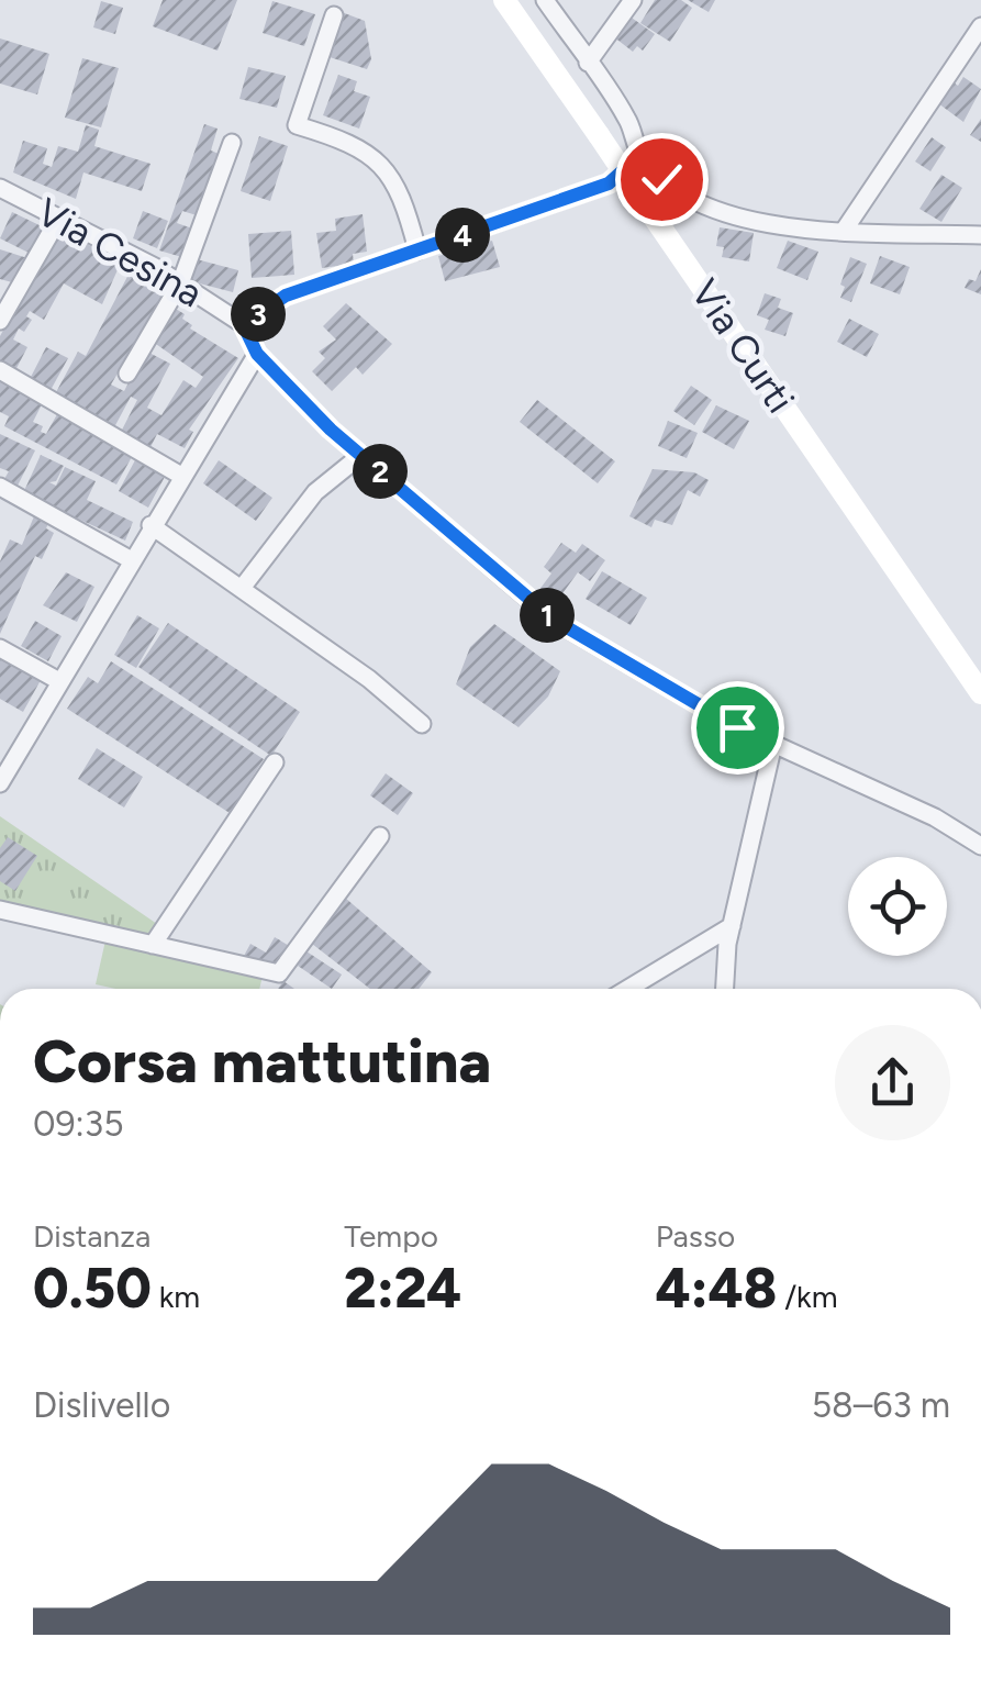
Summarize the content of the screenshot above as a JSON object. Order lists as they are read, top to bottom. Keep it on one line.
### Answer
{"streets":{"main road":["Via Curti"],"street":["Via Cesina"]},"page":{"pins":["4","3","2","1"],"heading":["Corsa mattutina","09:35"],"stats":[["Distanza","0.50 km"],["Tempo","2:24"],["Passo","4:48 /km"]],"chart":["Dislivello","58–63 m"]}}
